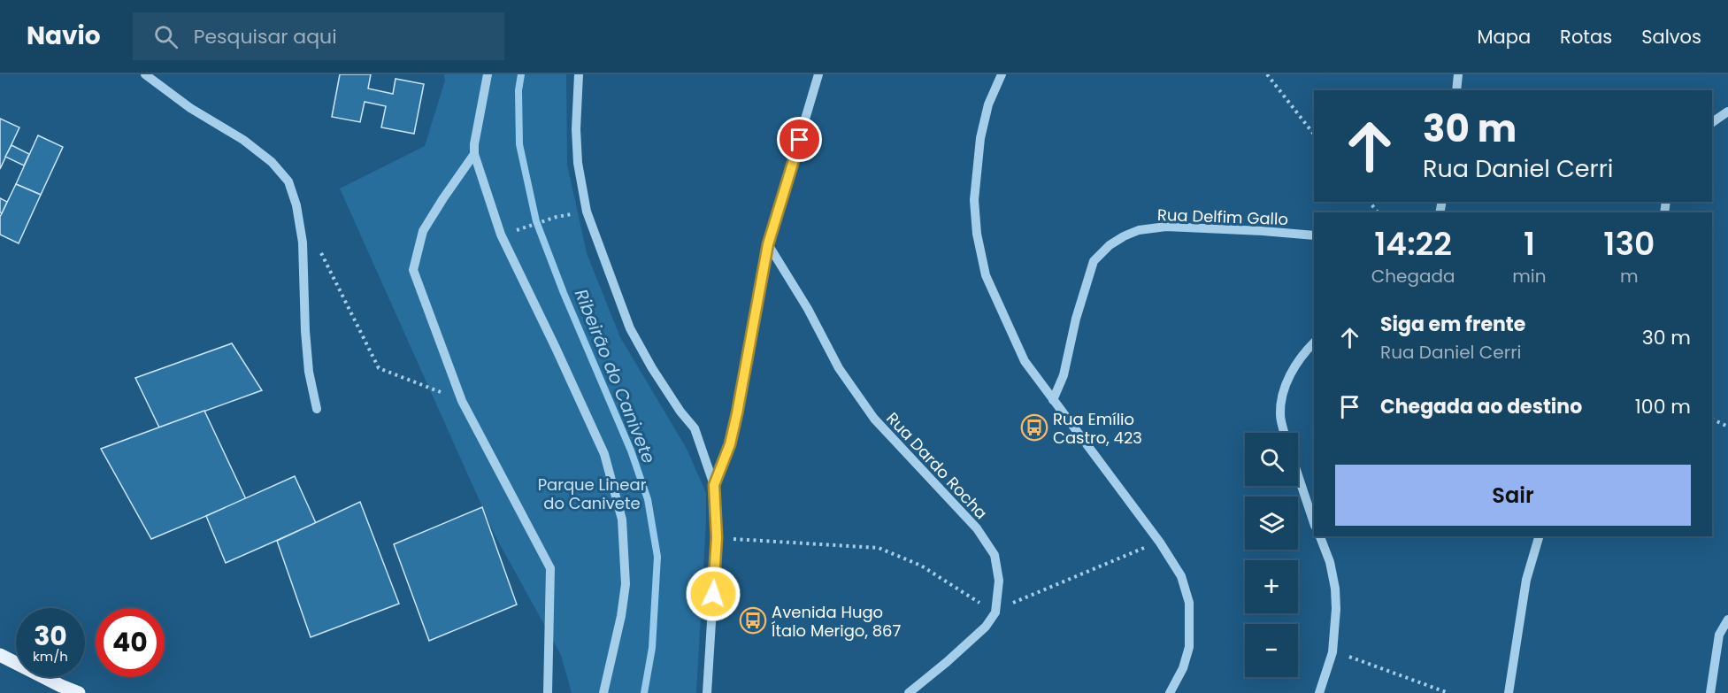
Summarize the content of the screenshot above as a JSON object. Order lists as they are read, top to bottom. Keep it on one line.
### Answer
{"streets":{"street":["Rua Delfim Gallo","Rua Dardo Rocha"]},"water":["Ribeirão do Canivete"],"parks":["Parque Linear do Canivete"],"places":{"bus stop":["Rua Emílio Castro, 423","Avenida Hugo Ítalo Merigo, 867"]},"page":{"header":"Navio","search":"Pesquisar aqui","nav":["Mapa","Rotas","Salvos"],"turn":["30 m","Rua Daniel Cerri"],"eta":["14:22","Chegada","1","min","130","m"],"list":[{"name":"Siga em frente","note":"Rua Daniel Cerri","value":"30 m"},{"name":"Chegada ao destino","value":"100 m"}],"map_buttons":["+","−"],"buttons":"Sair","speed":"30 km/h","limit":"40"}}
